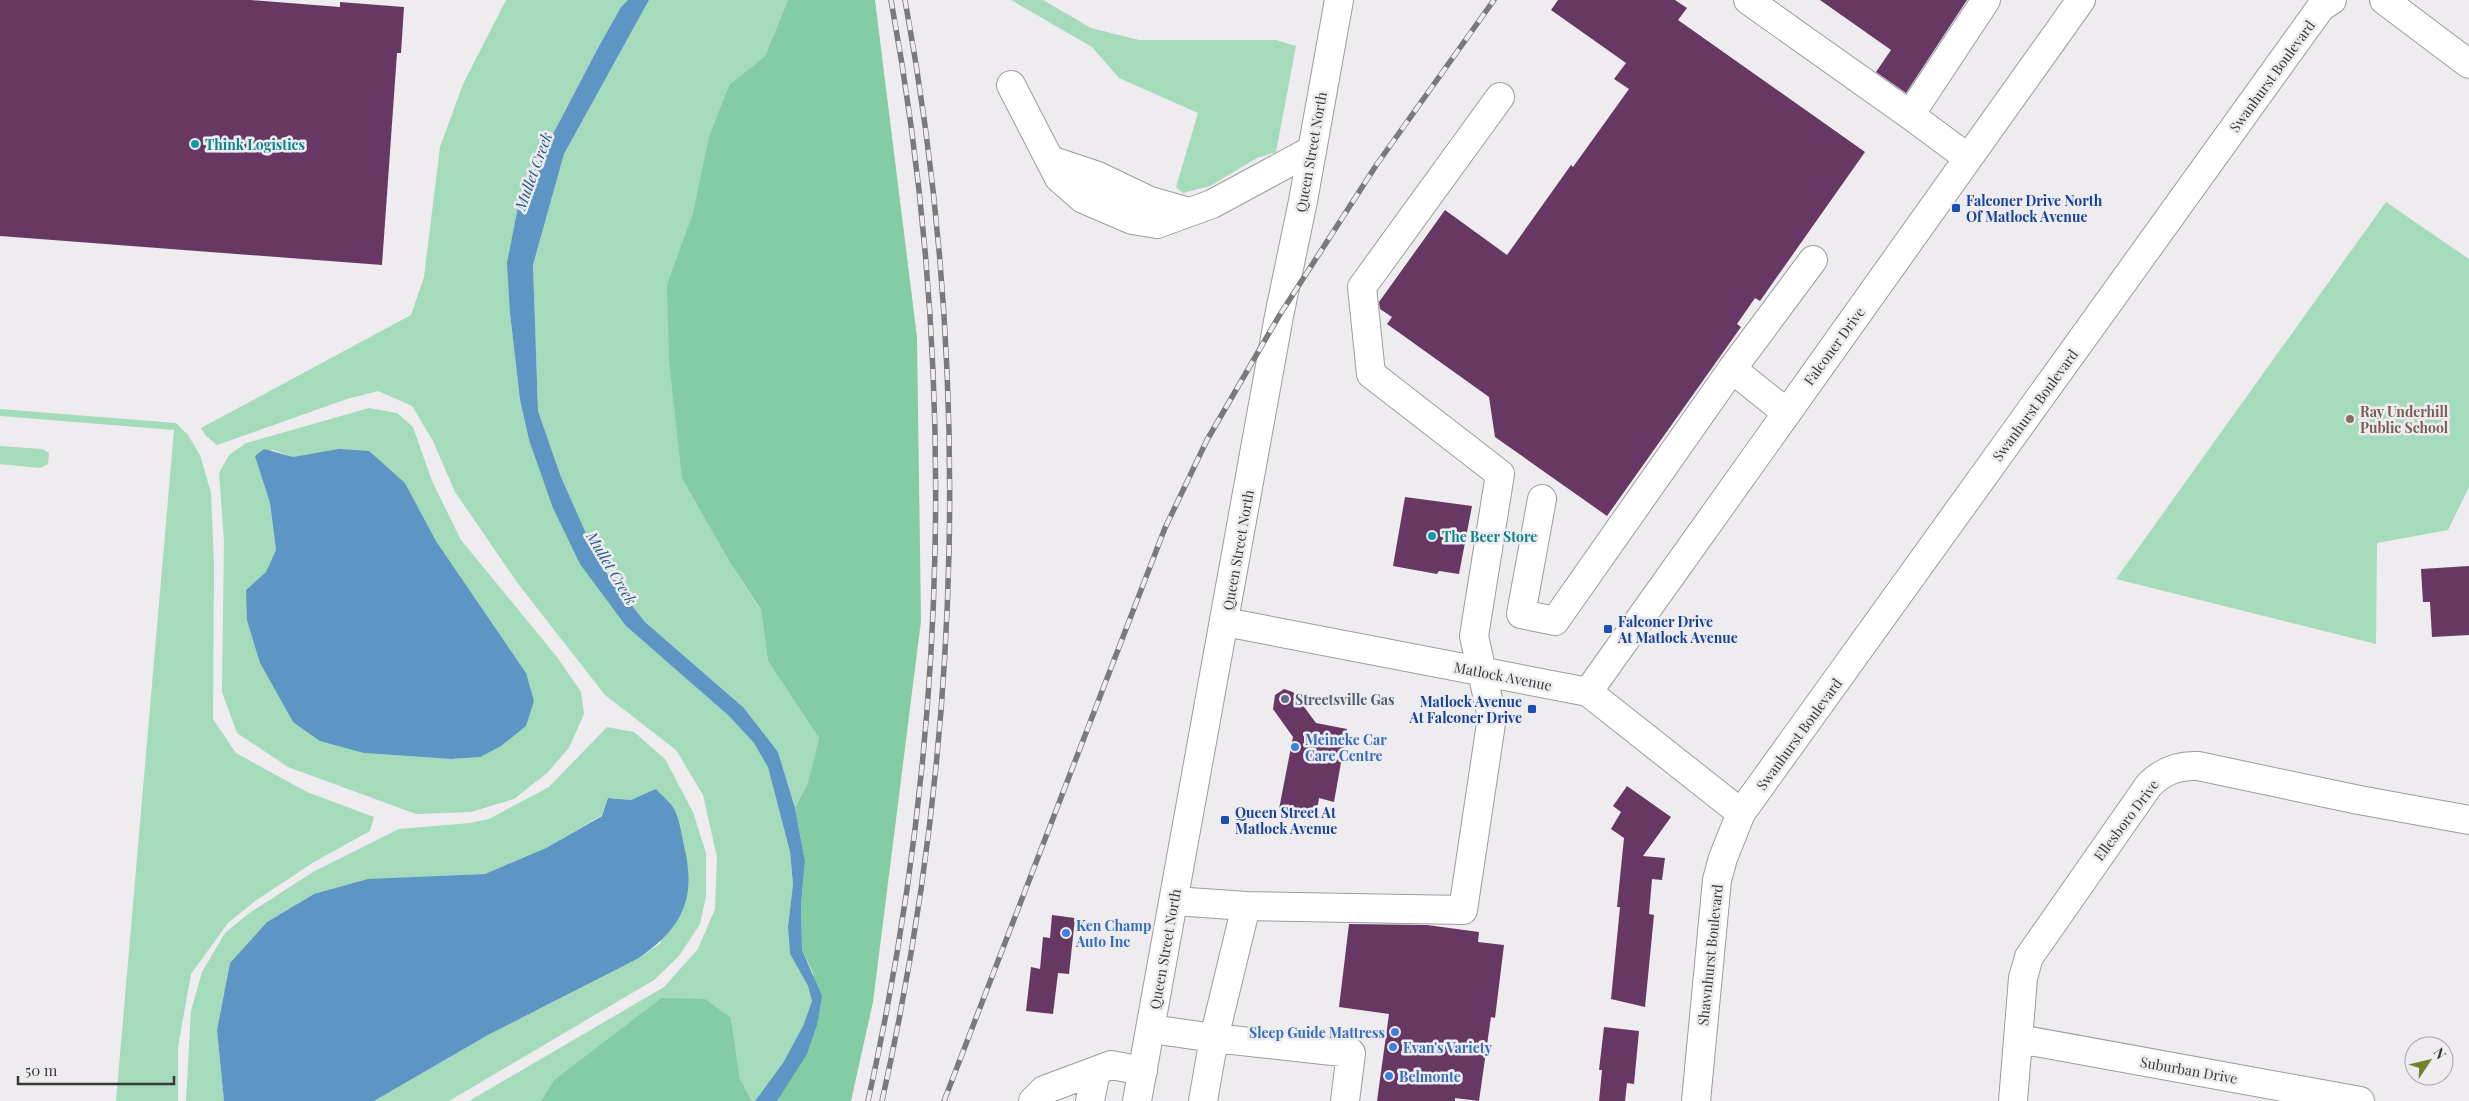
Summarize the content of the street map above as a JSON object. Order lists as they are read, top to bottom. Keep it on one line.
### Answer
{"streets":{"street":["Swanhurst Boulevard","Queen Street North","Falconer Drive","Matlock Avenue","Ellesboro Drive","Shawnhurst Boulevard","Suburban Drive"]},"crossings":[["Swanhurst Boulevard","Matlock Avenue"],["Swanhurst Boulevard","Shawnhurst Boulevard"],["Queen Street North","Matlock Avenue"],["Falconer Drive","Matlock Avenue"],["Matlock Avenue","Shawnhurst Boulevard"],["Ellesboro Drive","Suburban Drive"]],"water":["Mullet Creek"],"places":{"other":["Think Logistics","Ray Underhill Public School","The Beer Store","Streetsville Gas","Meineke Car Care Centre","Ken Champ Auto Inc","Sleep Guide Mattress","Evan's Variety","Belmonte"],"transit":["Falconer Drive North Of Matlock Avenue","Falconer Drive At Matlock Avenue","Matlock Avenue At Falconer Drive","Queen Street At Matlock Avenue"]},"scale_bar":"50 m","north":"top right"}
